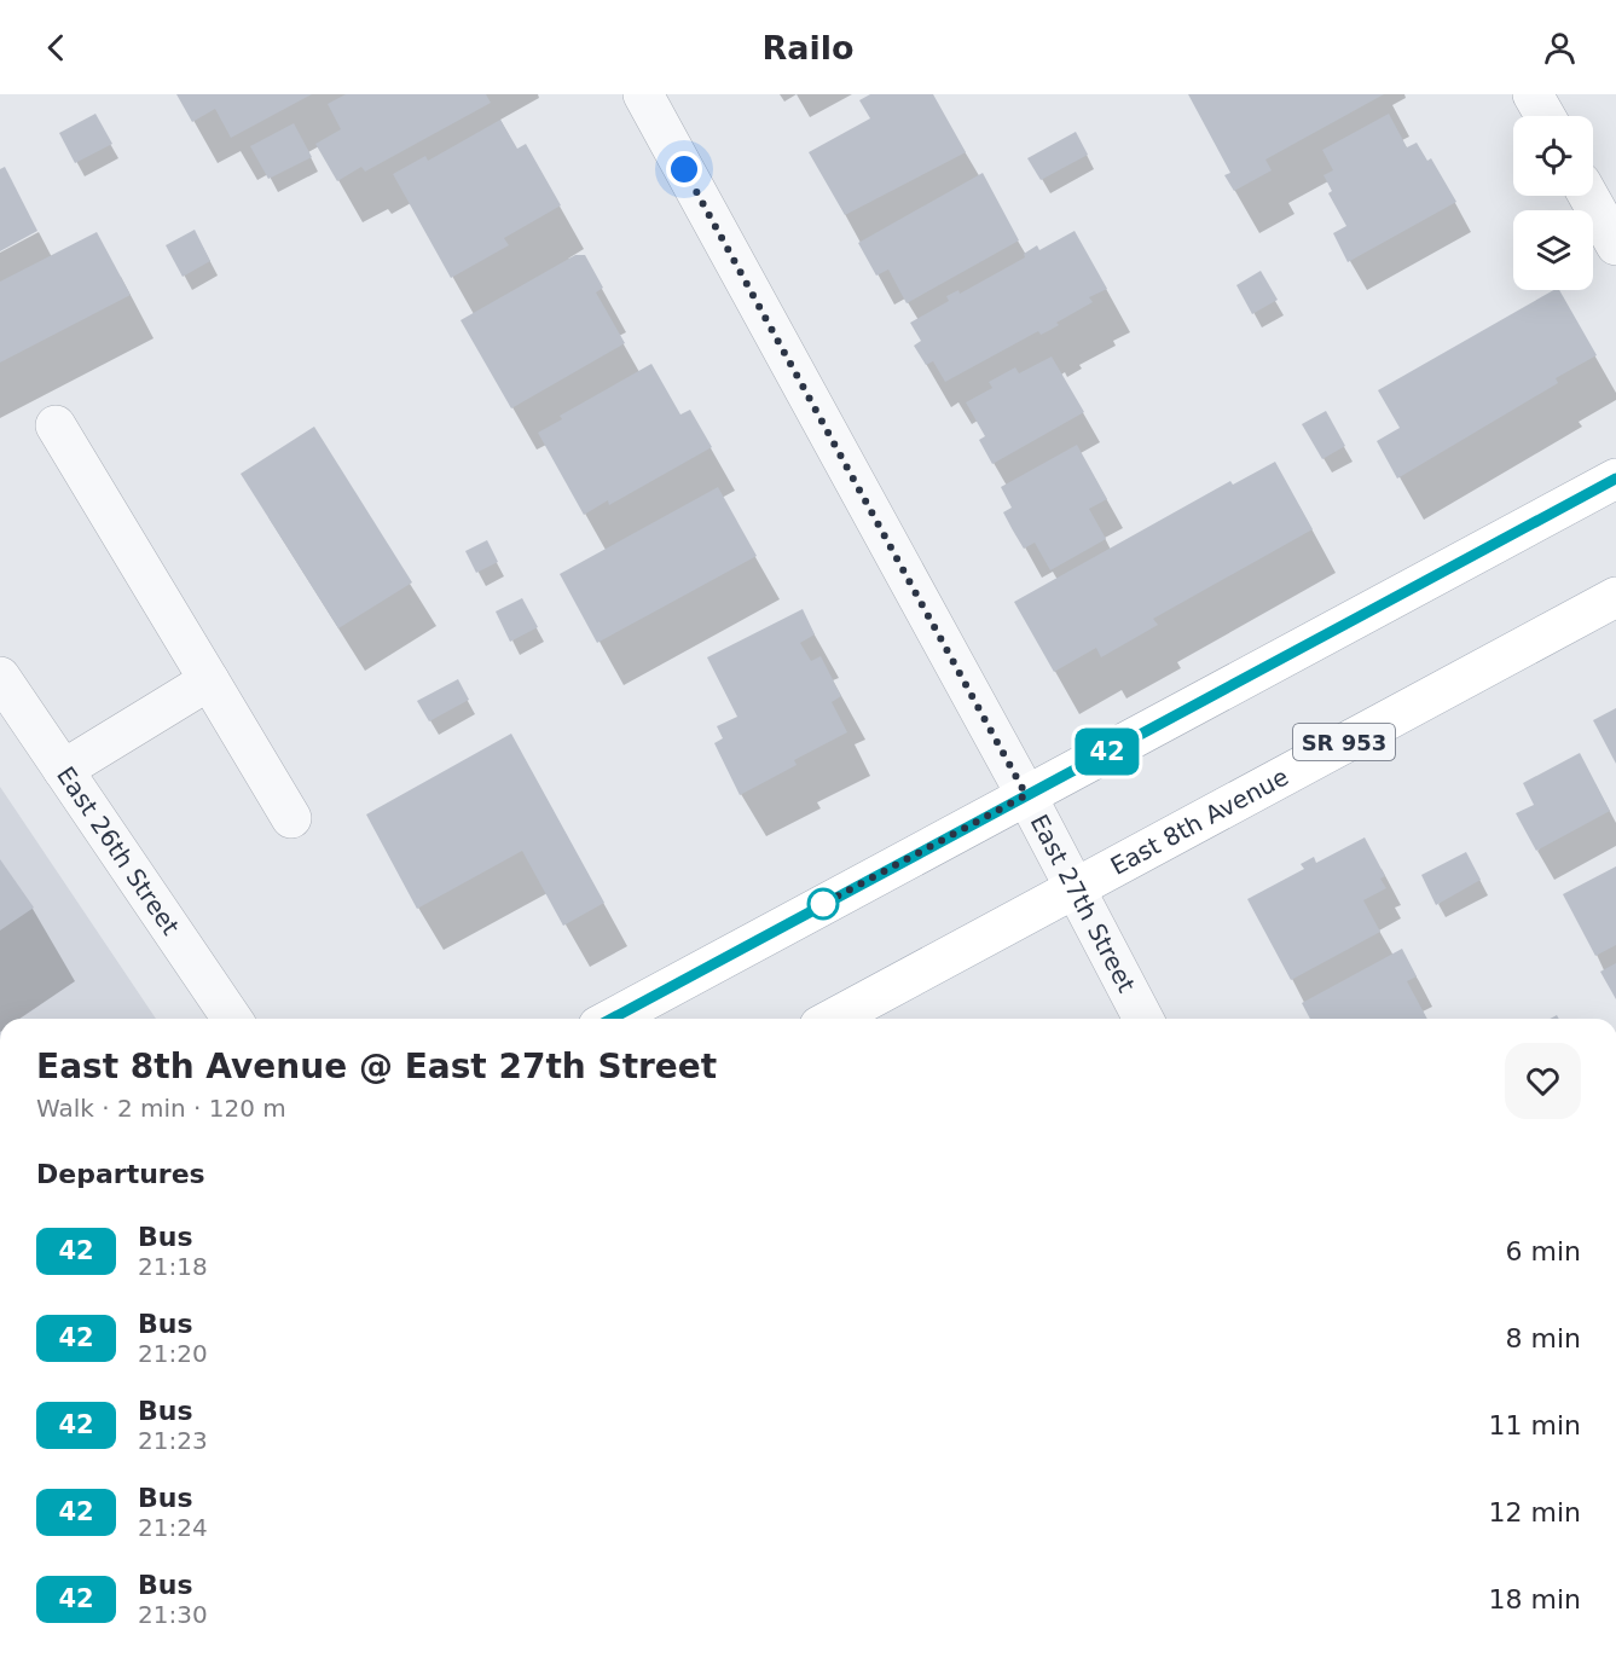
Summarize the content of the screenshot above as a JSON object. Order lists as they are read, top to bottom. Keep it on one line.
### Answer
{"streets":{"main road":["SR 953","East 8th Avenue"],"street":["East 26th Street","East 27th Street"]},"crossings":[["East 8th Avenue","East 27th Street"]],"lines":["bus line 42"],"page":{"header":"Railo","on_map":"42","heading":[["East 8th Avenue @ East 27th Street","Walk · 2 min · 120 m"],"Departures"],"list":[{"mark":"42","name":"Bus","note":"21:18","value":"6 min"},{"mark":"42","name":"Bus","note":"21:20","value":"8 min"},{"mark":"42","name":"Bus","note":"21:23","value":"11 min"},{"mark":"42","name":"Bus","note":"21:24","value":"12 min"},{"mark":"42","name":"Bus","note":"21:30","value":"18 min"}]}}
